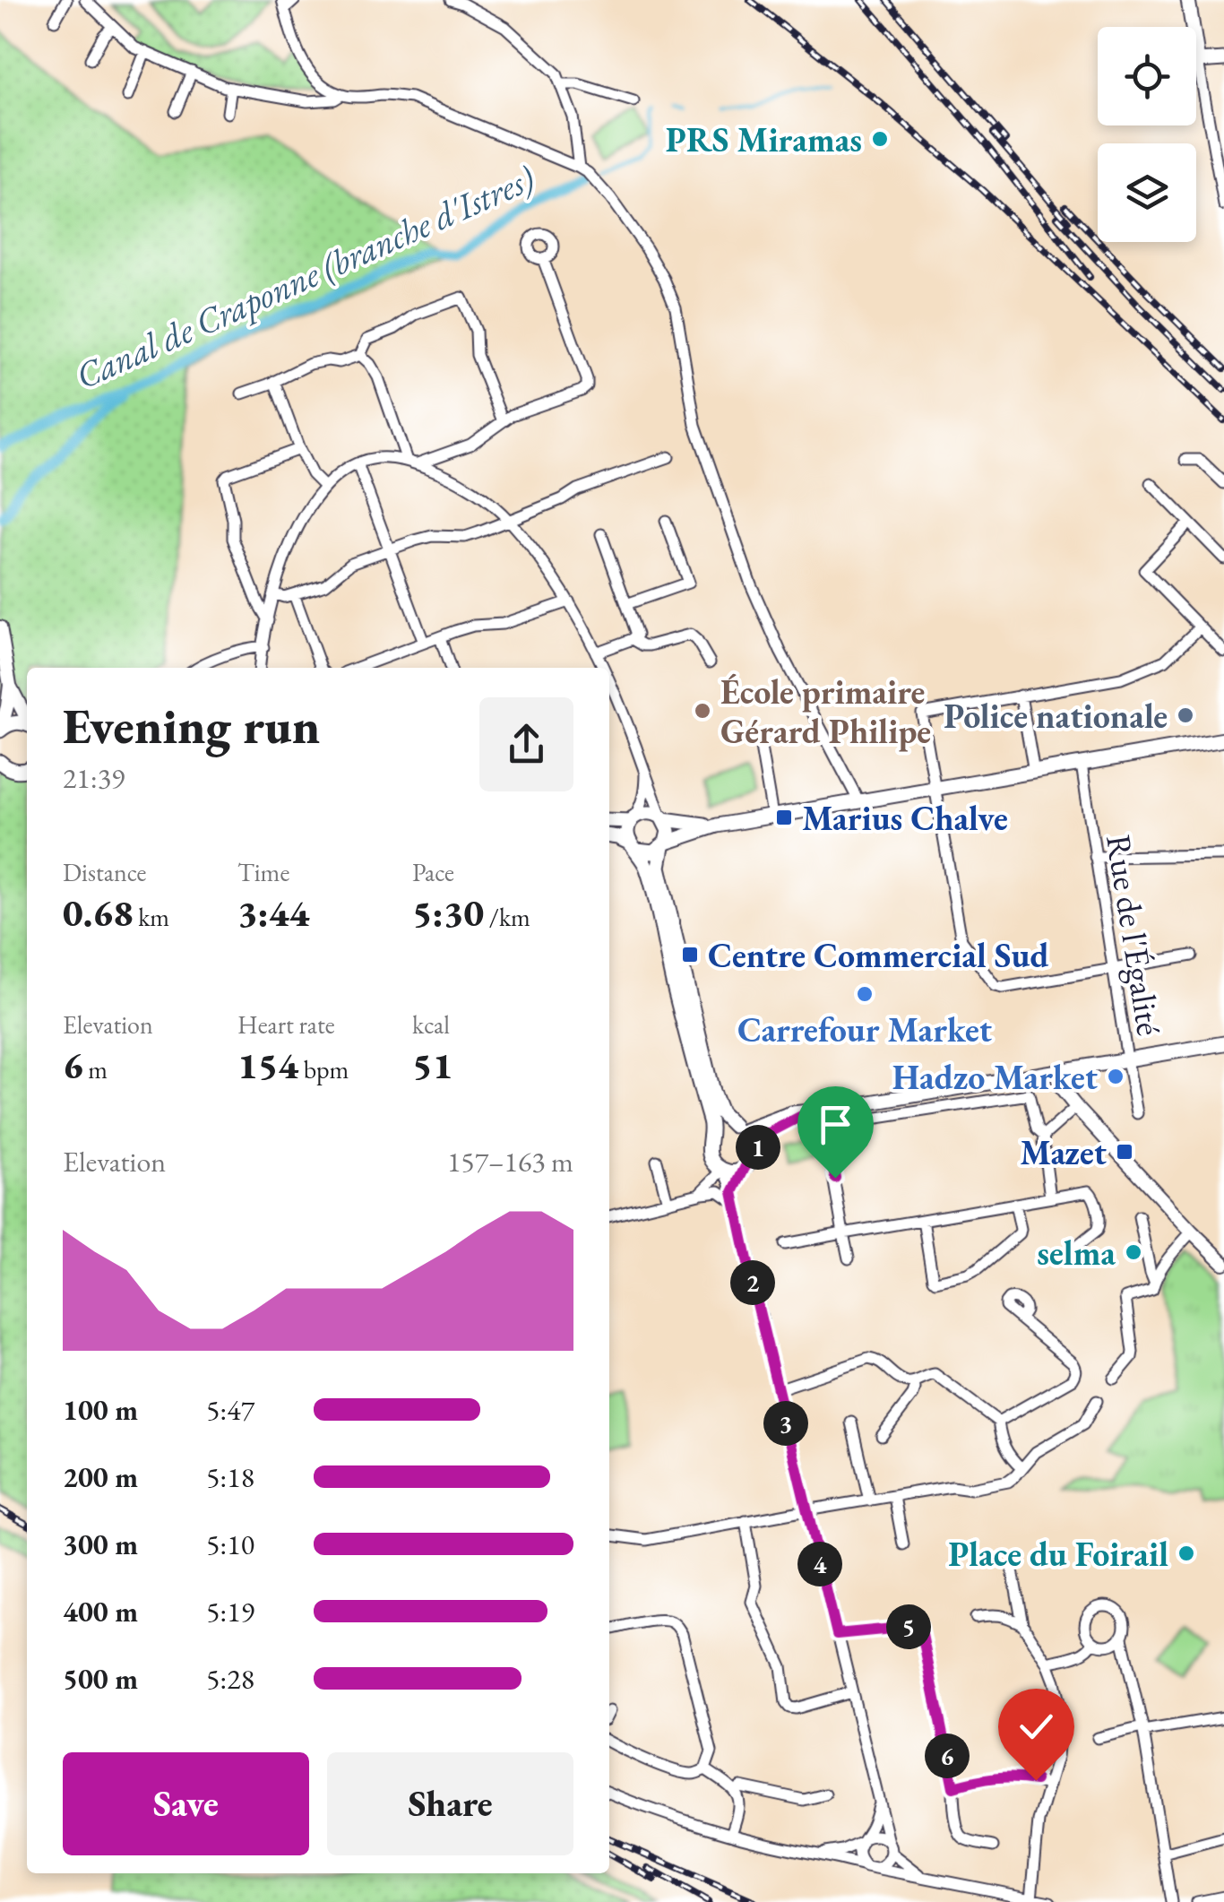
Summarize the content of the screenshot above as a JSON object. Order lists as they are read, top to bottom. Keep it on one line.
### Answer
{"streets":{"street":["Rue de l'Égalité"]},"water":["Canal de Craponne (branche d'Istres)"],"places":{"other":["PRS Miramas","École primaire Gérard Philipe","Police nationale","Carrefour Market","Hadzo Market","selma","Place du Foirail"],"transit":["Marius Chalve","Centre Commercial Sud","Mazet"]},"page":{"heading":["Evening run","21:39"],"stats":[["Distance","0.68 km"],["Time","3:44"],["Pace","5:30 /km"],["Elevation","6 m"],["Heart rate","154 bpm"],["kcal","51"]],"pins":["1","2","3","4","5","6"],"chart":["Elevation","157–163 m"],"list":[{"name":"100 m","note":"5:47"},{"name":"200 m","note":"5:18"},{"name":"300 m","note":"5:10"},{"name":"400 m","note":"5:19"},{"name":"500 m","note":"5:28"}],"buttons":["Save","Share"]}}
